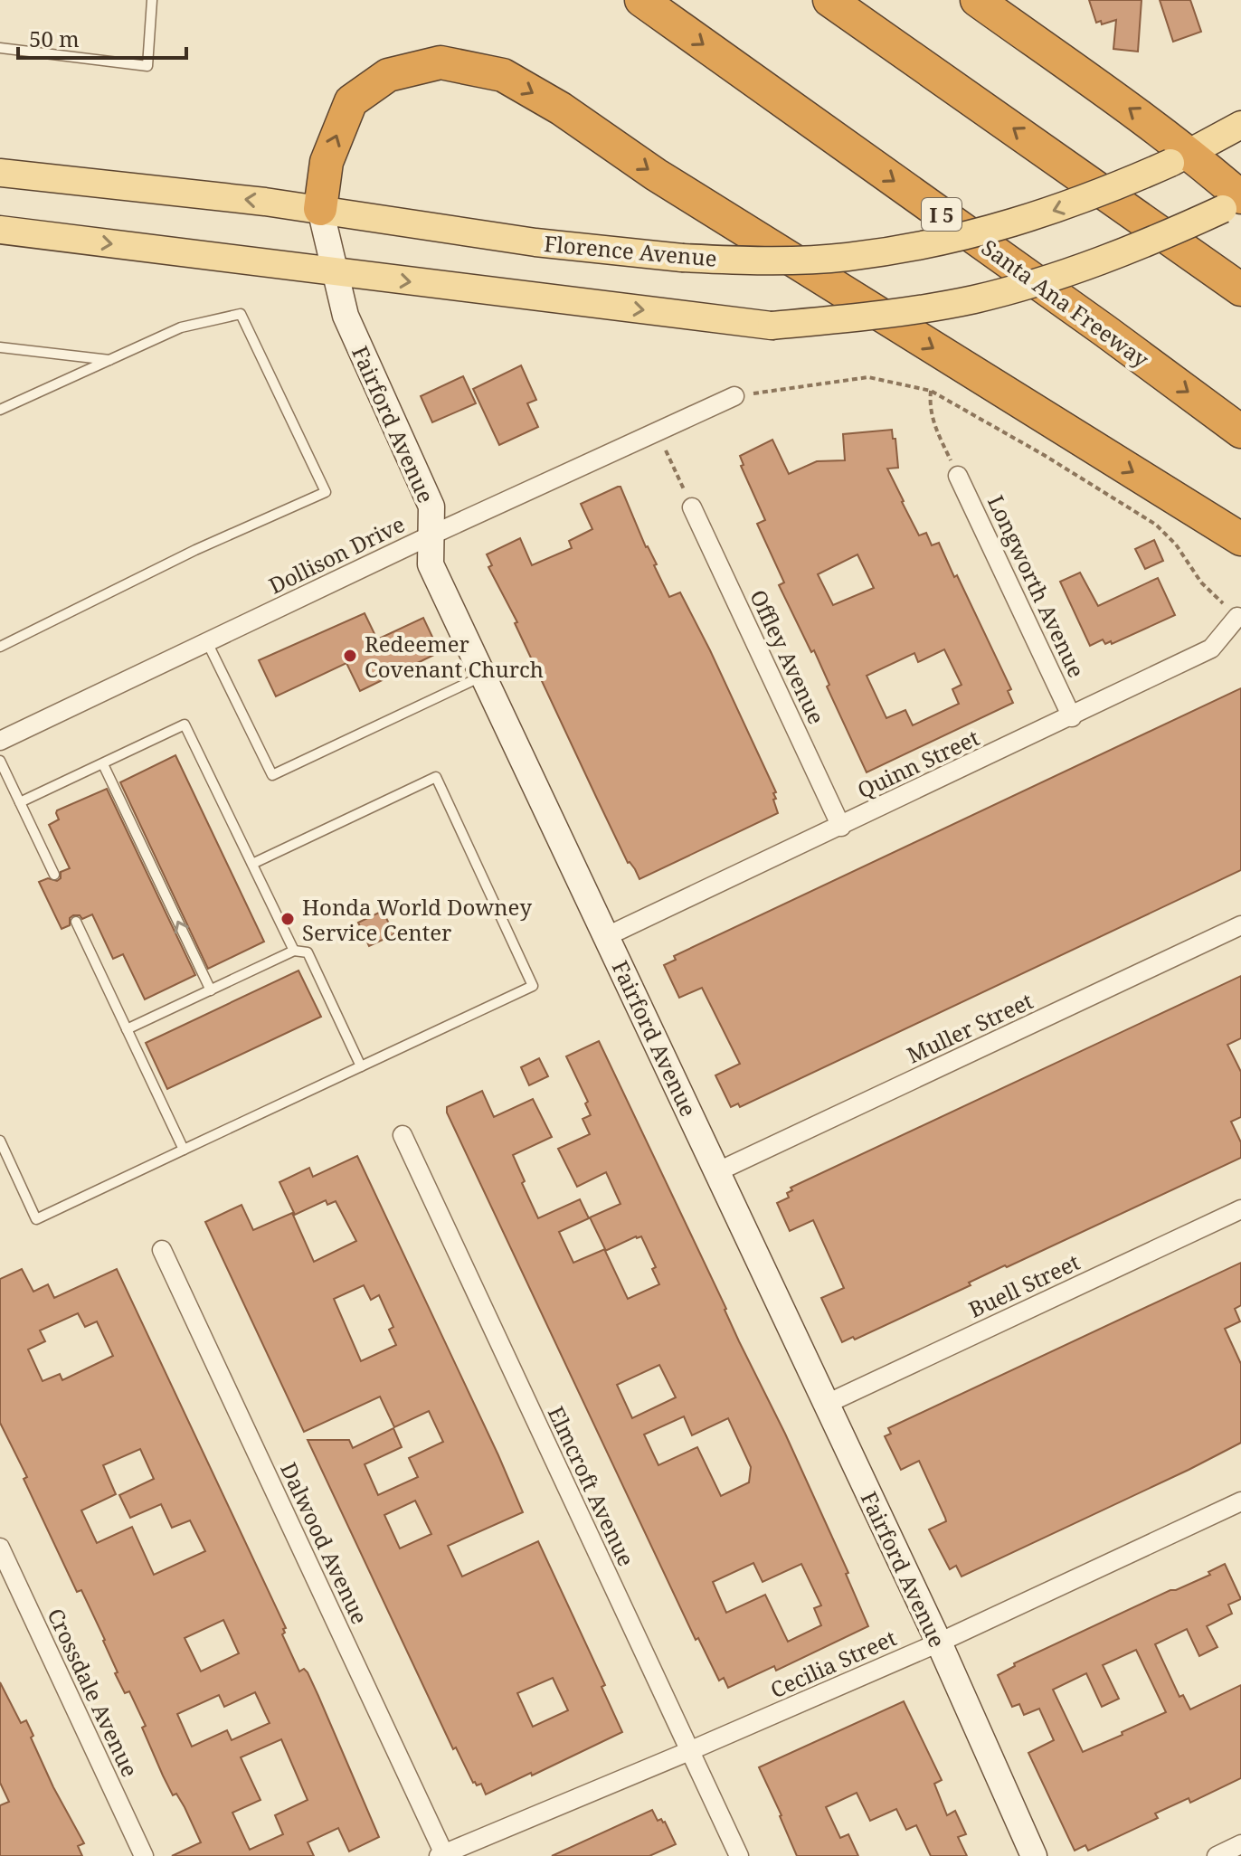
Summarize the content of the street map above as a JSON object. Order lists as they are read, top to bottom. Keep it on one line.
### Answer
{"streets":{"highway":["I 5","Santa Ana Freeway"],"main road":["Florence Avenue"],"street":["Fairford Avenue","Dollison Drive","Longworth Avenue","Offley Avenue","Quinn Street","Muller Street","Buell Street","Elmcroft Avenue","Dalwood Avenue","Cecilia Street","Crossdale Avenue"]},"crossings":[["Florence Avenue","Fairford Avenue"],["Fairford Avenue","Dollison Drive"],["Fairford Avenue","Quinn Street"],["Fairford Avenue","Muller Street"],["Fairford Avenue","Buell Street"],["Fairford Avenue","Cecilia Street"],["Longworth Avenue","Quinn Street"],["Offley Avenue","Quinn Street"],["Elmcroft Avenue","Cecilia Street"],["Dalwood Avenue","Cecilia Street"]],"places":["Redeemer Covenant Church","Honda World Downey Service Center"],"scale_bar":"50 m"}
